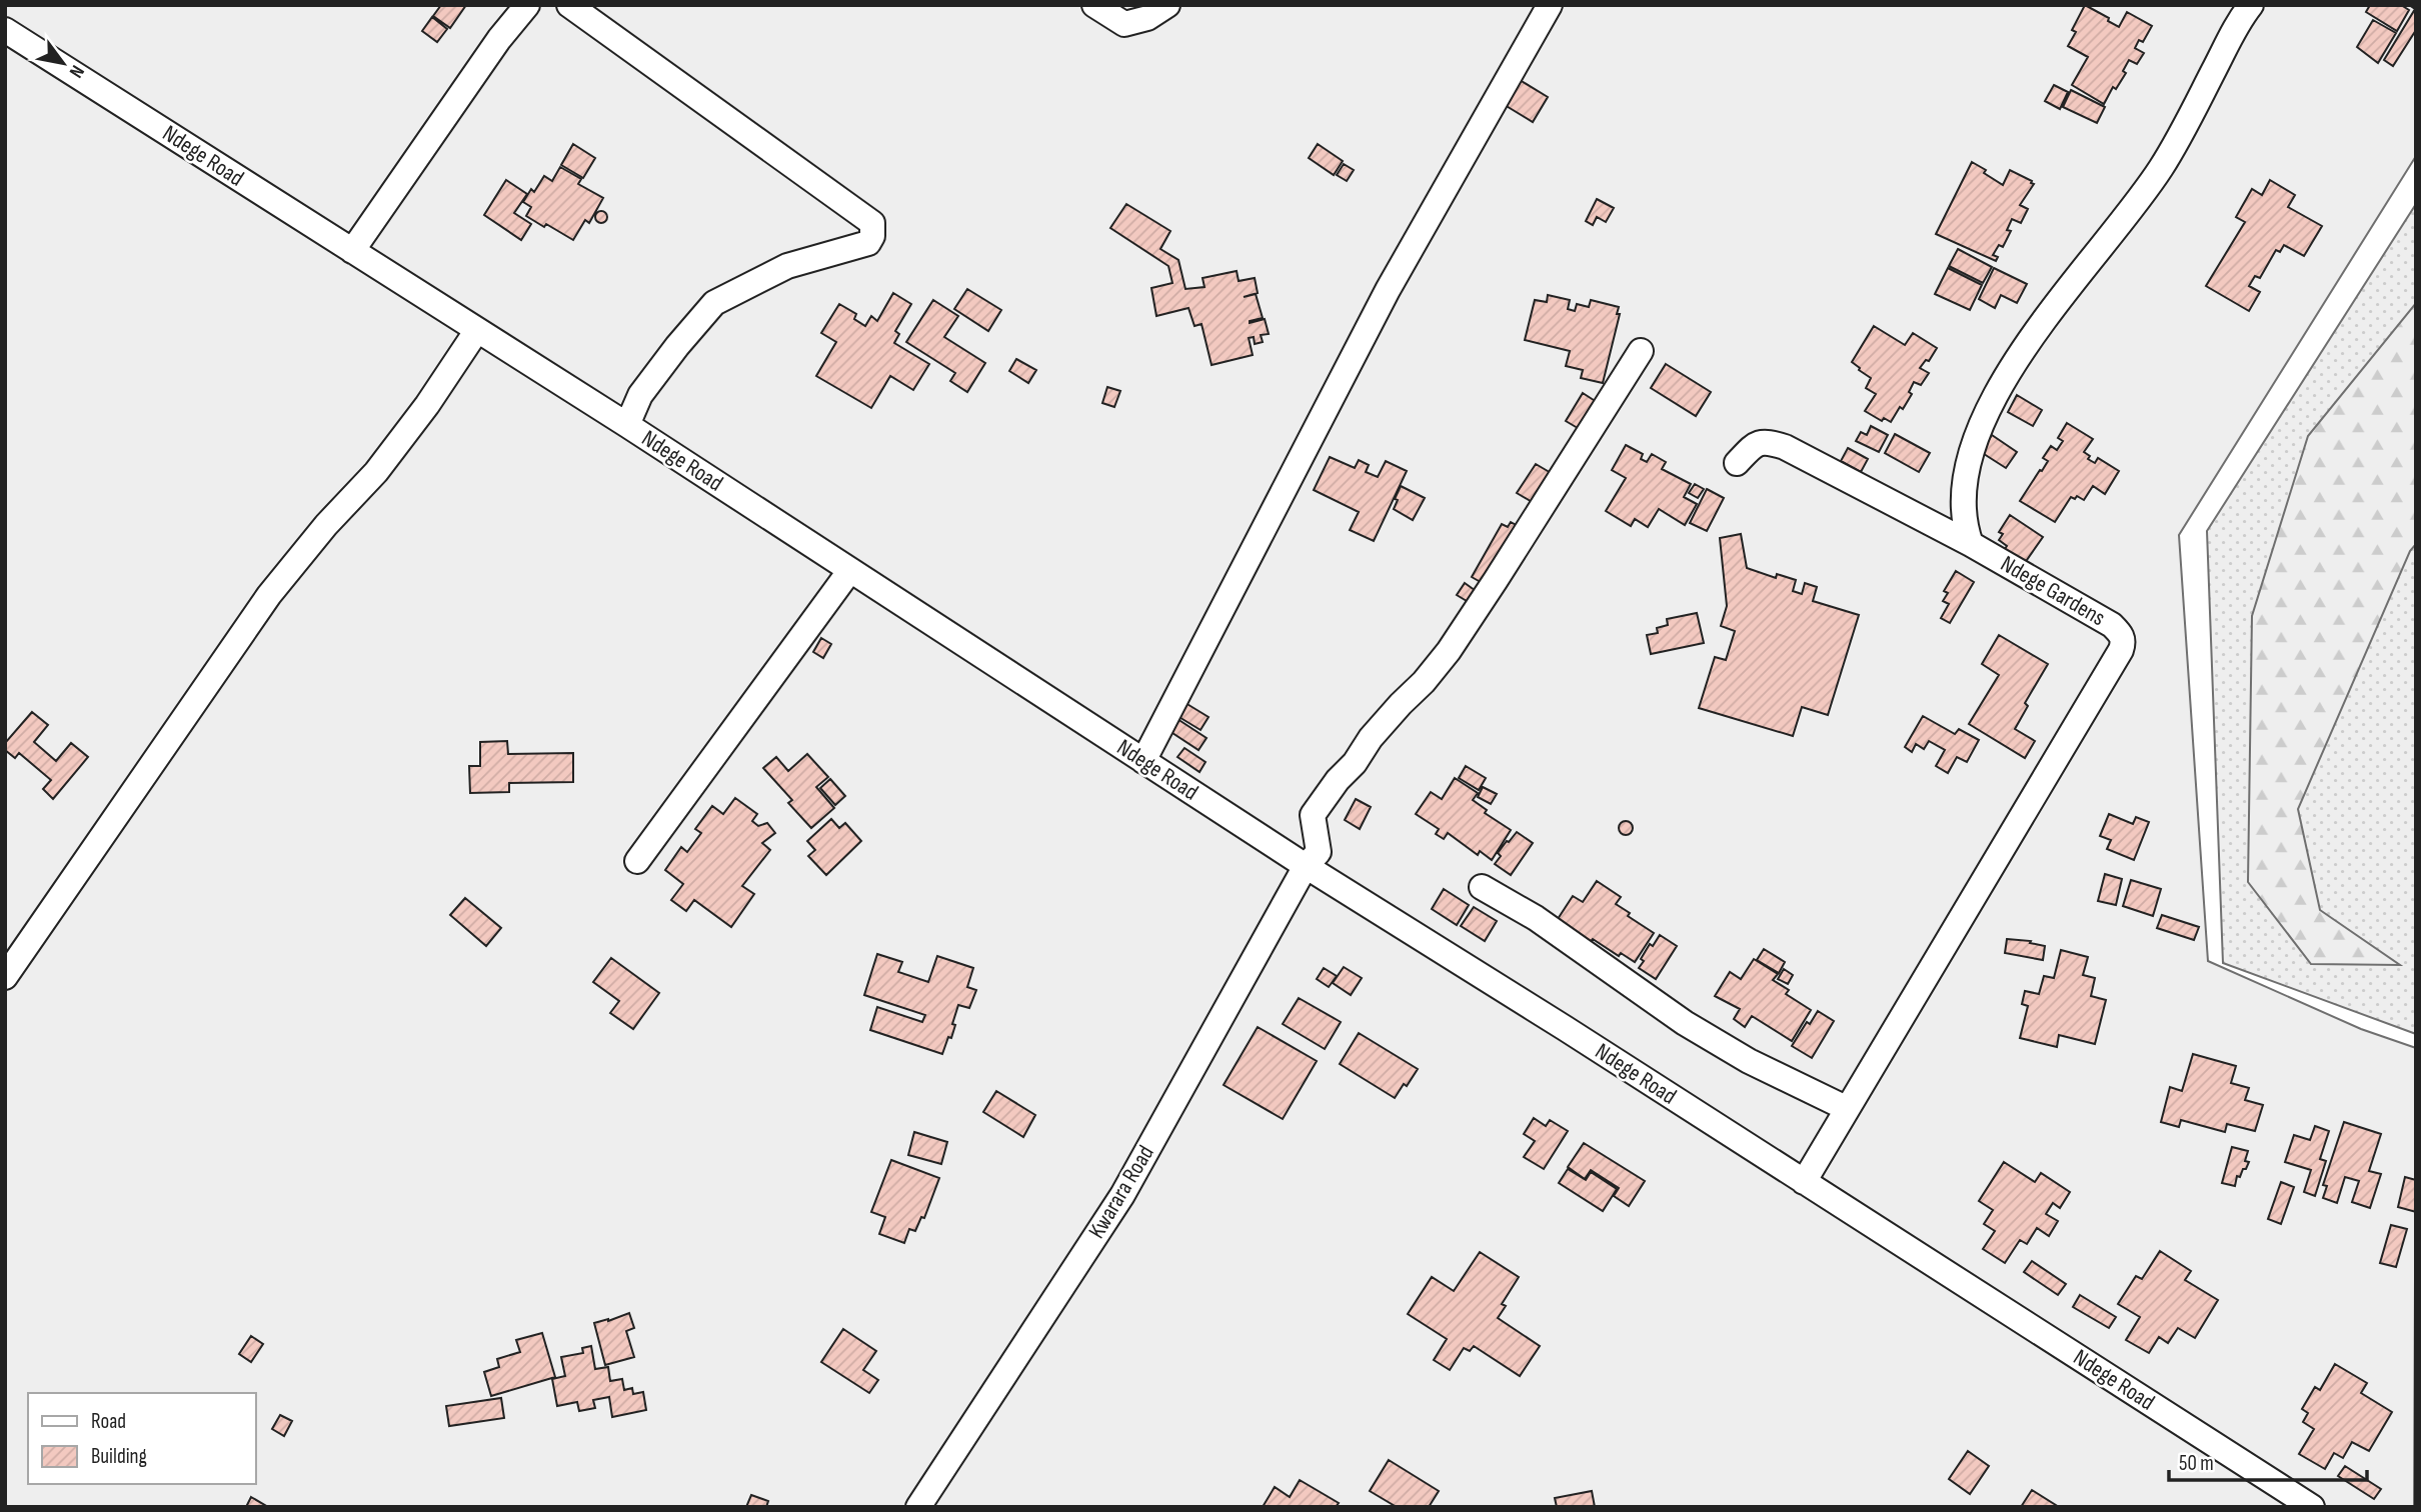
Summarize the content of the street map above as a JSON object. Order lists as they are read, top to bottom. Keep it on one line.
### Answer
{"streets":{"street":["Ndege Road","Ndege Gardens","Kwarara Road"]},"crossings":[["Ndege Road","Ndege Gardens"],["Ndege Road","Kwarara Road"]],"legend":["Road","Building"],"scale_bar":"50 m","north":"bottom right"}
